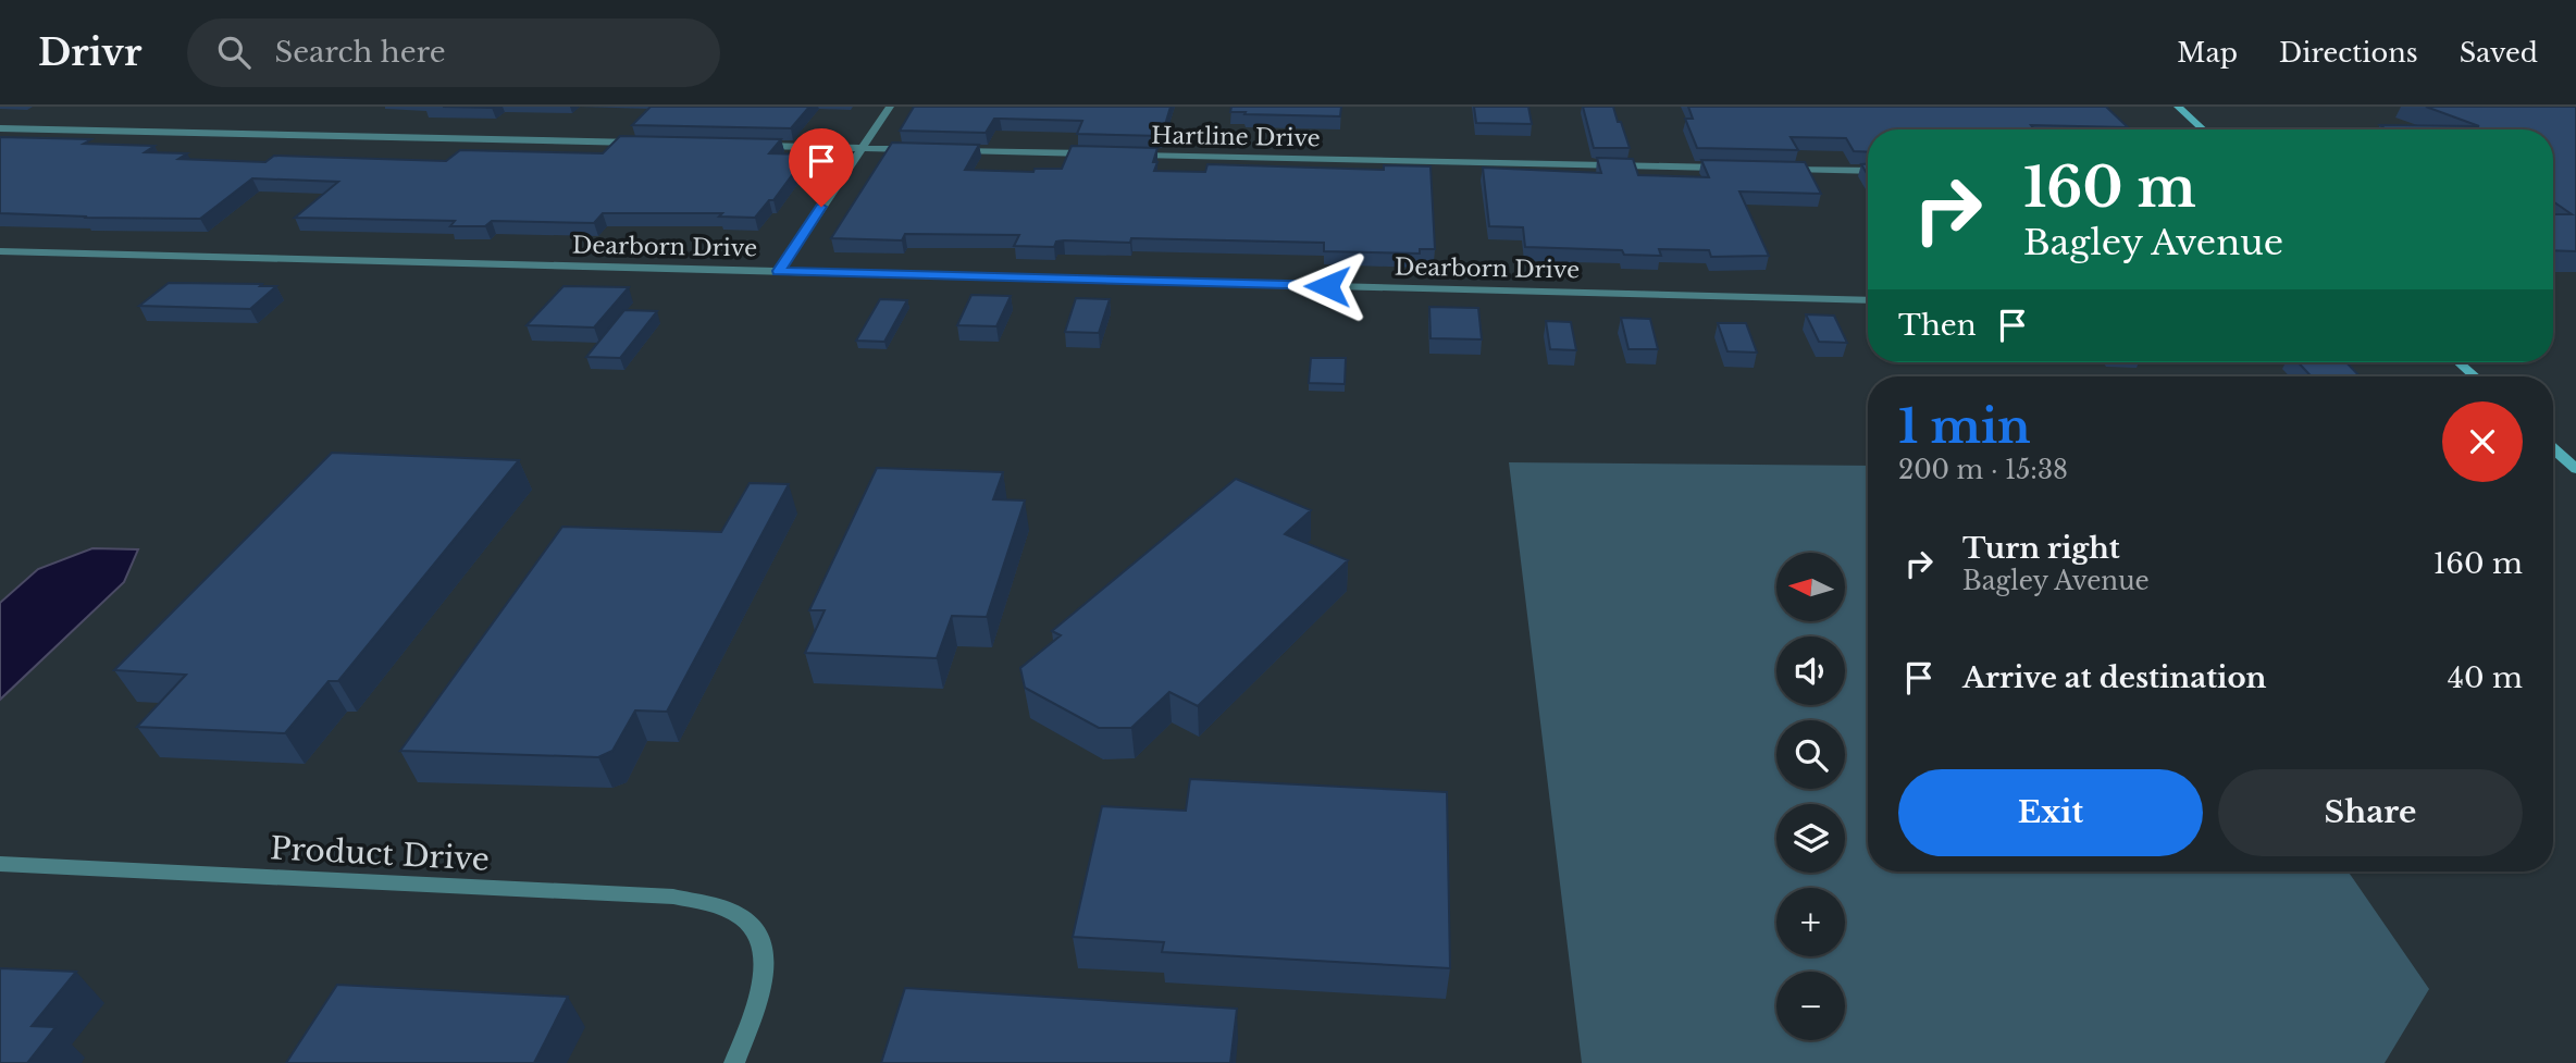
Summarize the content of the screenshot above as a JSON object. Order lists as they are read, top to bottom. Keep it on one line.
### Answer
{"streets":{"street":["Hartline Drive","Dearborn Drive","Product Drive"]},"north":"left","page":{"header":"Drivr","search":"Search here","nav":["Map","Directions","Saved"],"turn":["160 m","Bagley Avenue"],"then":"Then","heading":["1 min","200 m · 15:38"],"list":[{"name":"Turn right","note":"Bagley Avenue","value":"160 m"},{"name":"Arrive at destination","value":"40 m"}],"map_buttons":["+","−"],"buttons":["Exit","Share"]}}
